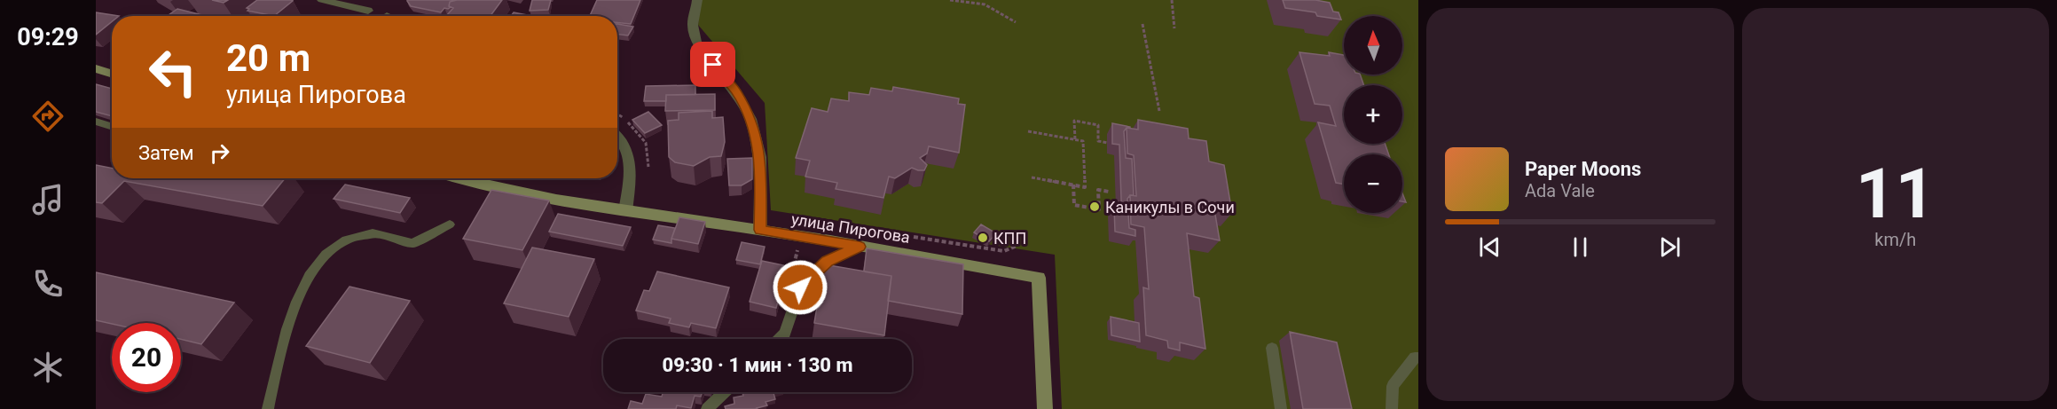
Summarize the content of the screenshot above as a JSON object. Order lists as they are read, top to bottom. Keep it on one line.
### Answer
{"streets":{"street":["улица Пирогова"]},"places":["Каникулы в Сочи","КПП"],"north":"top","page":{"tabs":"09:29","tile":["11","km/h"],"map_buttons":["+","−"],"turn":["20 m","улица Пирогова"],"then":"Затем","song":["Paper Moons","Ada Vale"],"limit":"20","trip":"09:30 · 1 мин · 130 m"}}
